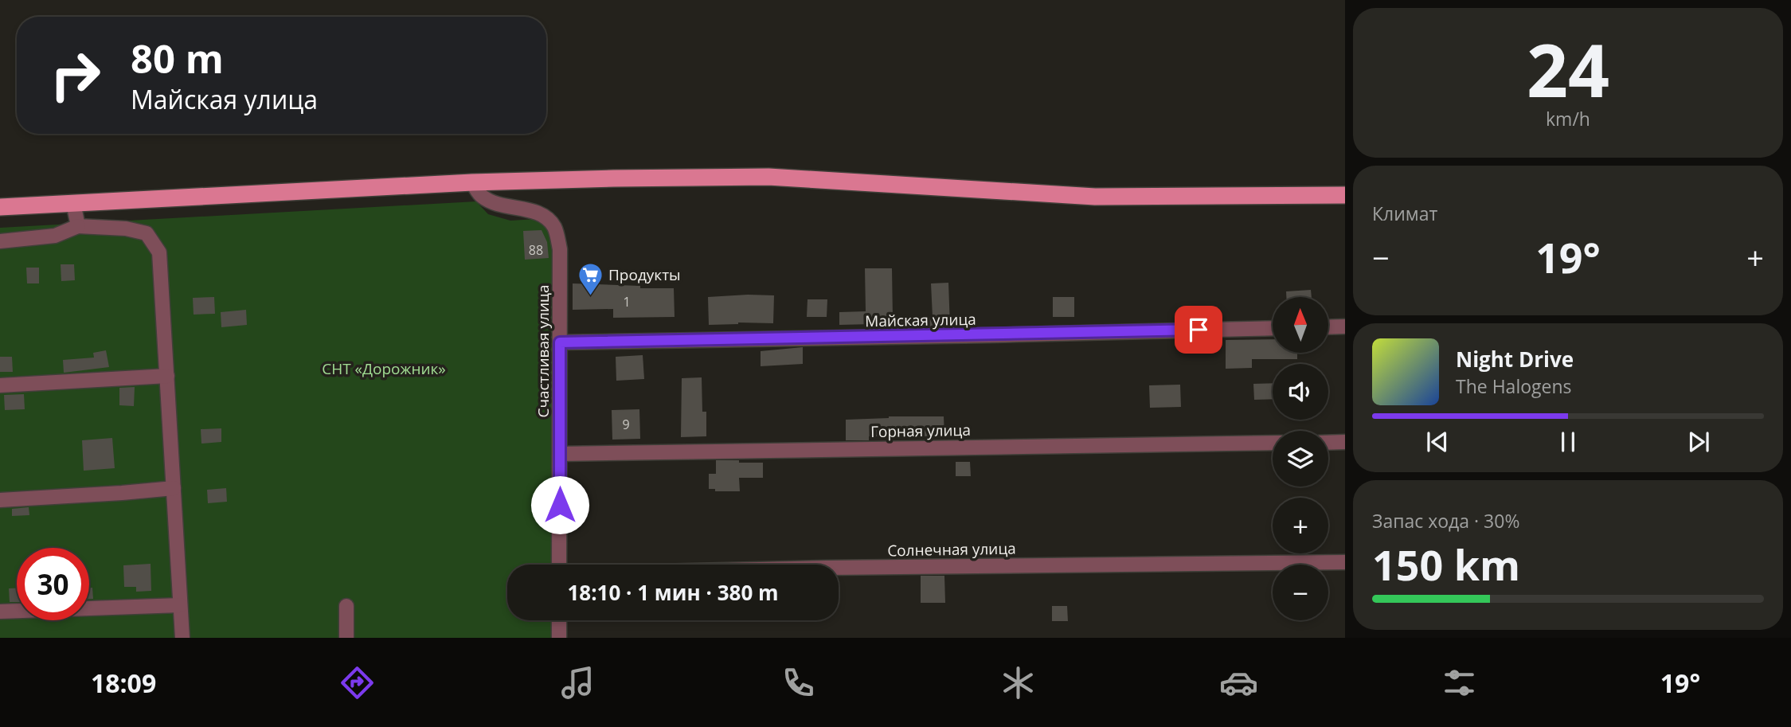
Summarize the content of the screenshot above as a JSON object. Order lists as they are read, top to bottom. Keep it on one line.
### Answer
{"streets":{"street":["Майская улица","Счастливая улица","Горная улица","Солнечная улица"]},"crossings":[["Майская улица","Счастливая улица"],["Счастливая улица","Горная улица"]],"parks":["СНТ «Дорожник»"],"places":{"supermarket":["Продукты"]},"house_numbers":["88","1","9"],"north":"top","page":{"tile":[["24","km/h"],"Климат",["Запас хода · 30%","150 km"]],"turn":["80 m","Майская улица"],"heat":["−","19°","+"],"map_buttons":["+","−"],"song":["Night Drive","The Halogens"],"limit":"30","trip":"18:10 · 1 мин · 380 m","tabs":["18:09","19°"]}}
